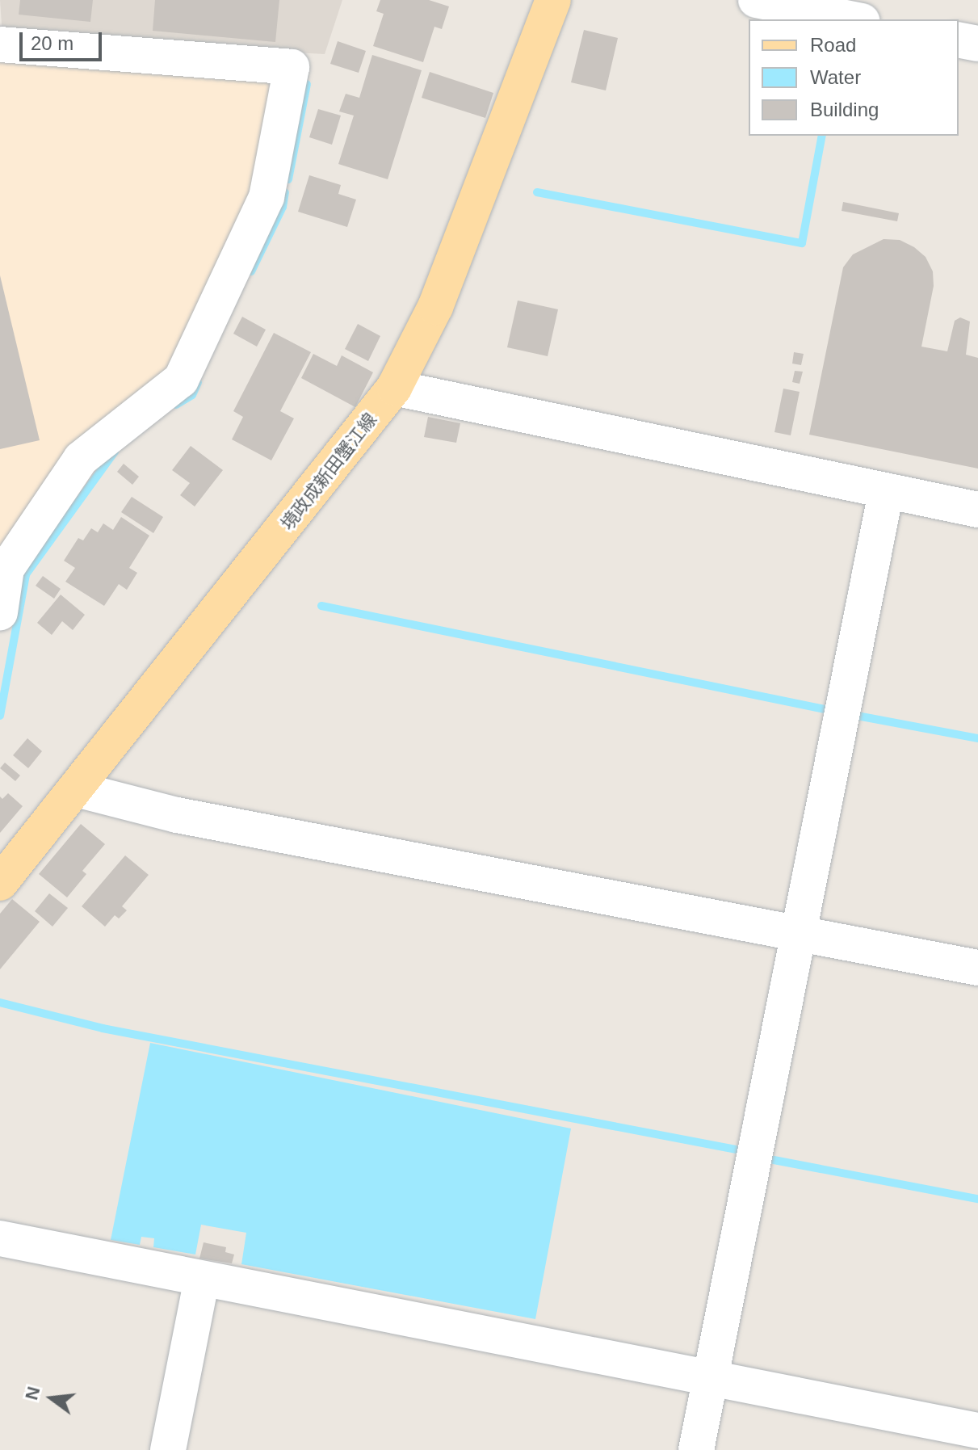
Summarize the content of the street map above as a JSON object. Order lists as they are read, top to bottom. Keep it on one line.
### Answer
{"streets":{"main road":["境政成新田蟹江線"]},"legend":["Road","Water","Building"],"scale_bar":"20 m","north":"left"}
